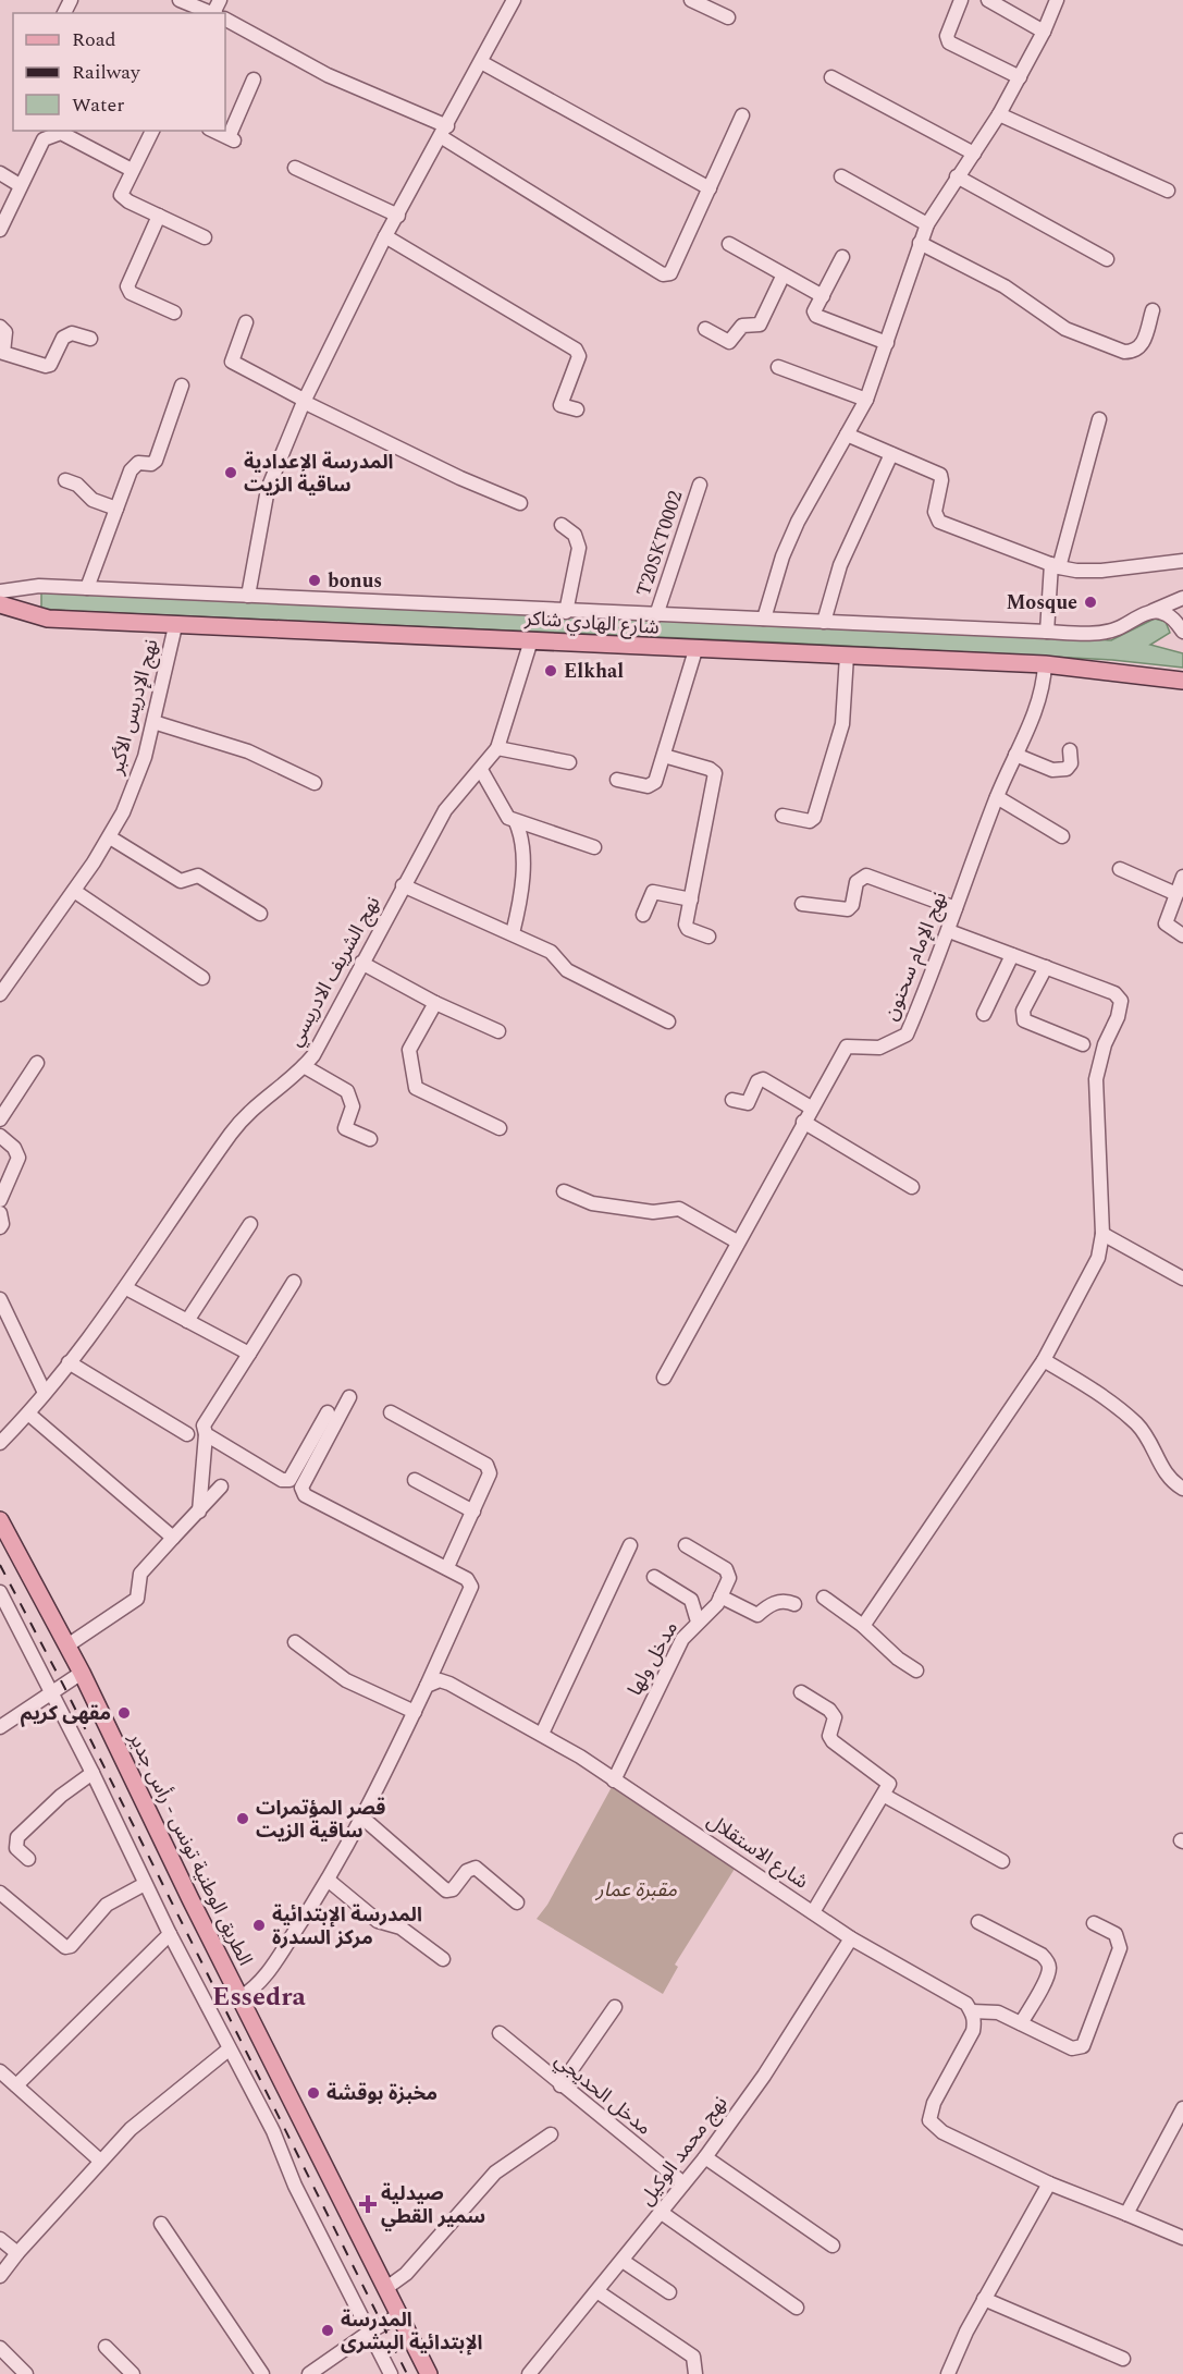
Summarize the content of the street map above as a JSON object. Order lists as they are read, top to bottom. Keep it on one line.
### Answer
{"streets":{"main road":["شارع الهادي شاكر","الطريق الوطنية تونس - رأس جدير"],"street":["T20SKT0002","نهج الإدريس الأكبر","نهج الإمام سحنون","نهج الشريف الادريسي","مدخل ولها","شارع الاستقلال","مدخل الحديجي","نهج محمد الوكيل"]},"crossings":[["شارع الهادي شاكر","نهج الإدريس الأكبر"],["شارع الهادي شاكر","نهج الإمام سحنون"],["شارع الهادي شاكر","نهج الشريف الادريسي"],["مدخل ولها","شارع الاستقلال"],["شارع الاستقلال","نهج محمد الوكيل"],["مدخل الحديجي","نهج محمد الوكيل"]],"districts":["Essedra"],"parks":["مقبرة عمار"],"places":{"other":["المدرسة الإعدادية ساقية الزيت","bonus","Mosque","Elkhal","مقهى كريم","قصر المؤتمرات ساقية الزيت","المدرسة الإبتدائية مركز السدرة","مخبزة بوقشة","المدرسة الإبتدائية البشرى"],"health":["صيدلية سمير القطي"]},"legend":["Road","Railway","Water"]}
